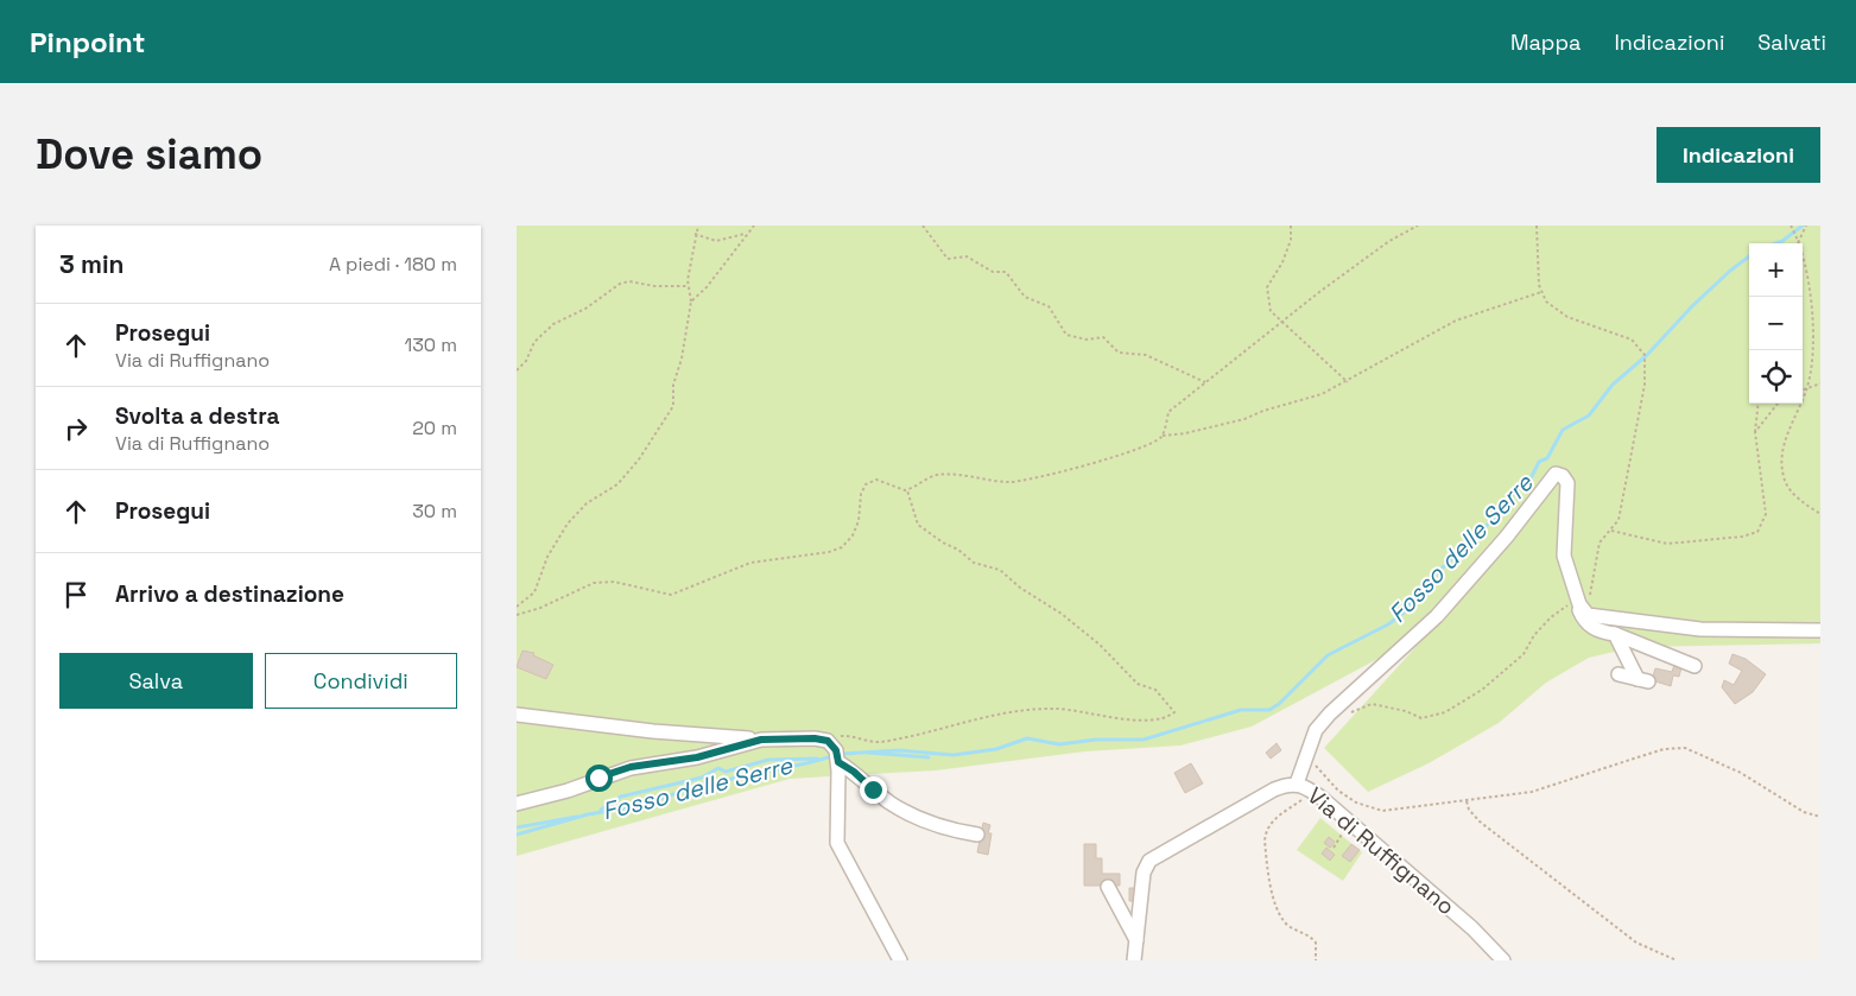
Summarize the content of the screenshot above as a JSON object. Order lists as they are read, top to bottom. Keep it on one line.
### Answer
{"streets":{"street":["Via di Ruffignano"]},"water":["Fosso delle Serre"],"page":{"header":"Pinpoint","nav":["Mappa","Indicazioni","Salvati"],"buttons":["Indicazioni",["Salva","Condividi"]],"title":"Dove siamo","heading":["3 min","A piedi · 180 m"],"map_buttons":["+","−"],"list":[["Prosegui","Via di Ruffignano","130 m"],["Svolta a destra","Via di Ruffignano","20 m"],["Prosegui","30 m"],"Arrivo a destinazione"]}}
